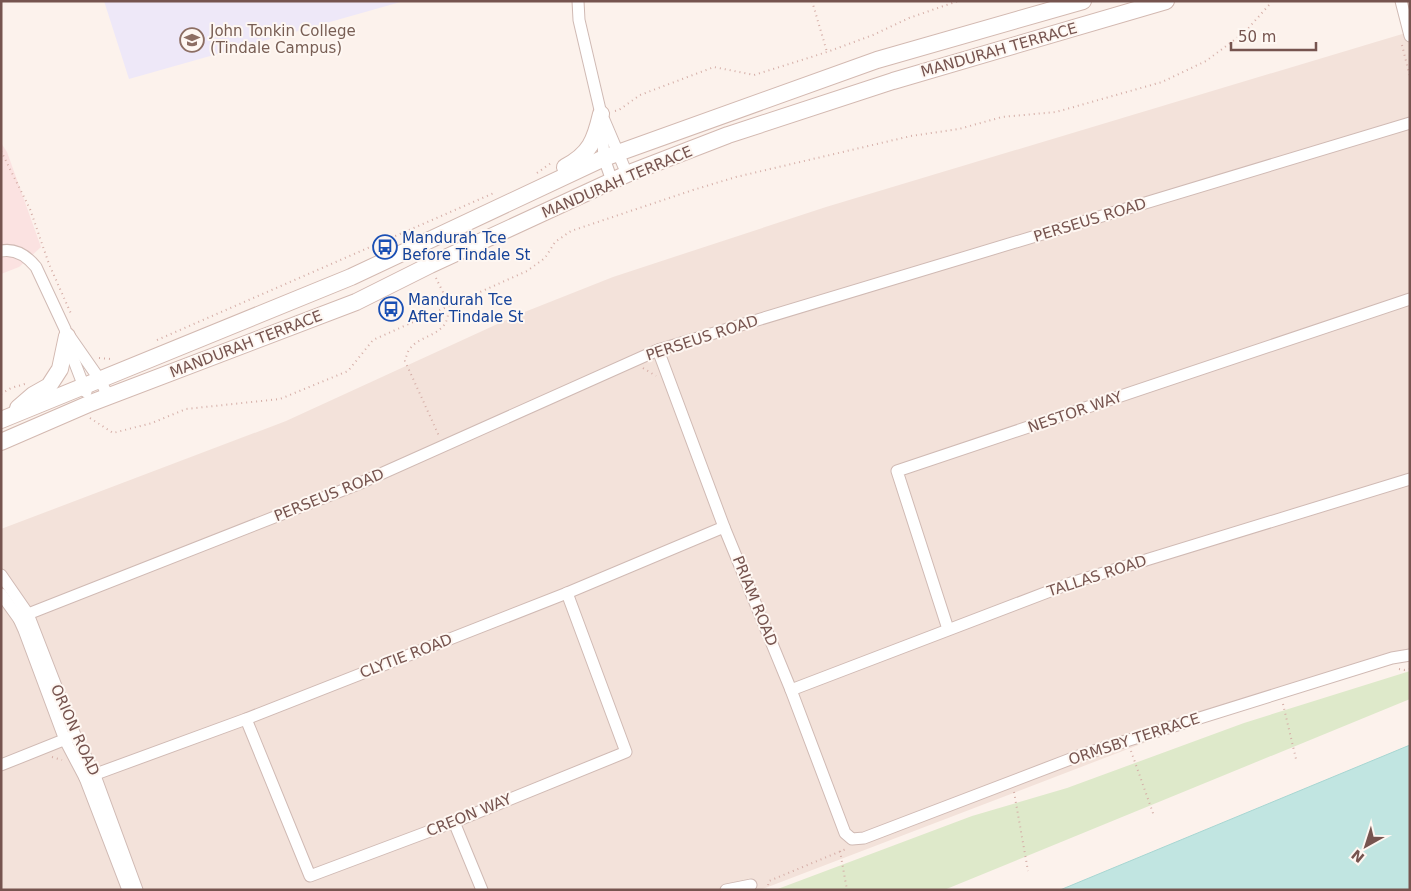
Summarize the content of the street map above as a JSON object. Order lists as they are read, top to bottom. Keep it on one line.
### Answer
{"streets":{"main road":["MANDURAH TERRACE"],"street":["PERSEUS ROAD","NESTOR WAY","TALLAS ROAD","PRIAM ROAD","CLYTIE ROAD","ORION ROAD","ORMSBY TERRACE","CREON WAY"]},"crossings":[["PERSEUS ROAD","PRIAM ROAD"],["PERSEUS ROAD","ORION ROAD"],["NESTOR WAY","TALLAS ROAD"],["TALLAS ROAD","PRIAM ROAD"],["PRIAM ROAD","CLYTIE ROAD"],["PRIAM ROAD","ORMSBY TERRACE"],["CLYTIE ROAD","ORION ROAD"],["CLYTIE ROAD","CREON WAY"]],"places":{"school or university":["John Tonkin College (Tindale Campus)"],"bus stop":["Mandurah Tce Before Tindale St","Mandurah Tce After Tindale St"]},"scale_bar":"50 m","north":"bottom left"}
